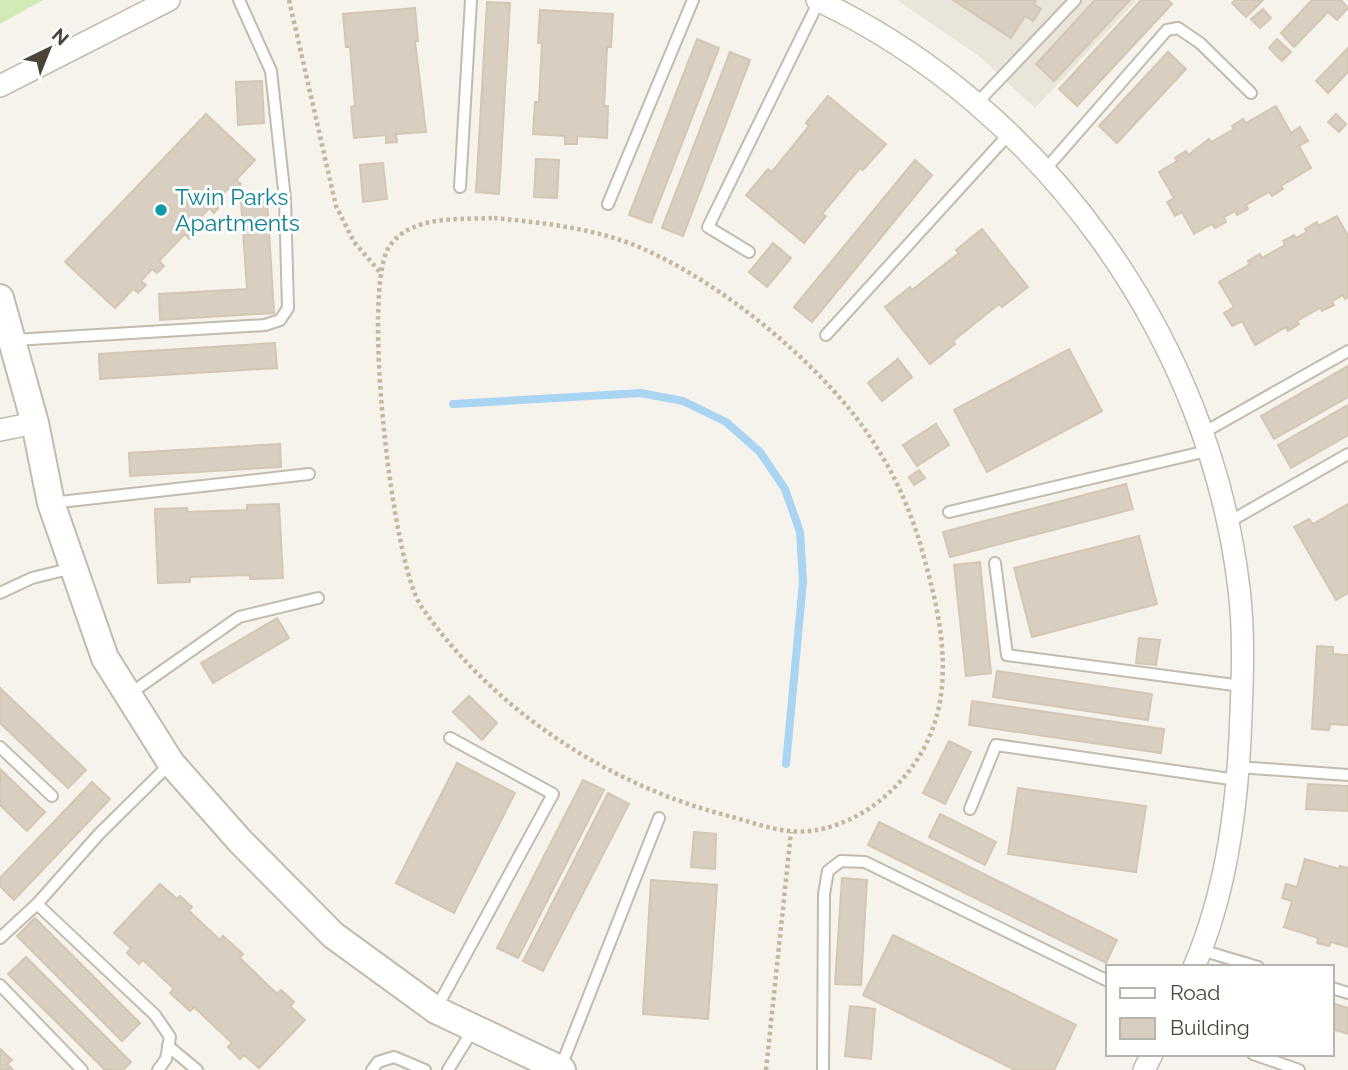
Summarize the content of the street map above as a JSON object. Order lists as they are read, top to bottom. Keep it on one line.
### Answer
{"places":["Twin Parks Apartments"],"legend":["Road","Building"],"north":"top right"}
